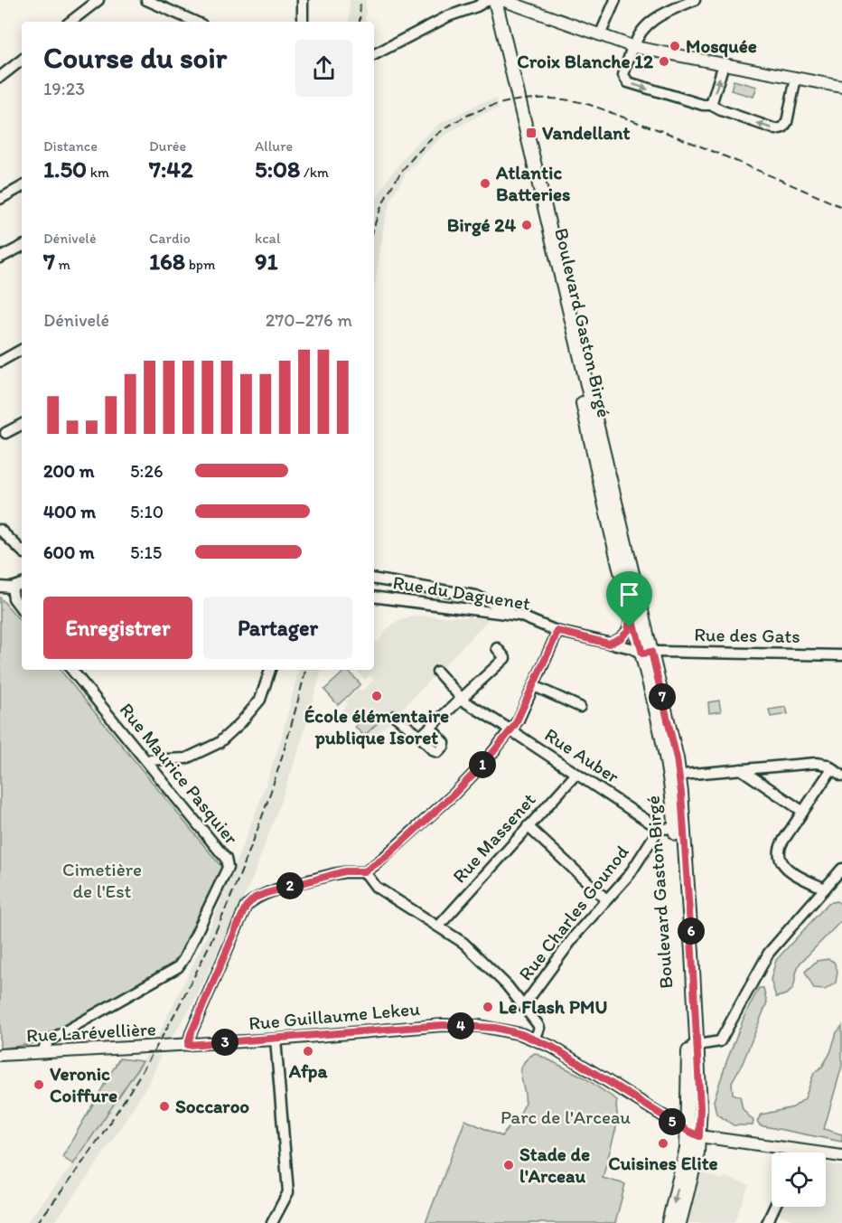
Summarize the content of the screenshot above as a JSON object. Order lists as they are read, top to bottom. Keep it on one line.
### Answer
{"streets":{"main road":["Boulevard Gaston Birgé"],"street":["Rue du Daguenet","Rue des Gats","Rue Auber","Rue Maurice Pasquier","Rue Massenet","Rue Charles Gounod","Rue Guillaume Lekeu","Rue Larévellière"]},"crossings":[["Boulevard Gaston Birgé","Rue du Daguenet"],["Boulevard Gaston Birgé","Rue des Gats"],["Boulevard Gaston Birgé","Rue Guillaume Lekeu"],["Rue du Daguenet","Rue des Gats"],["Rue Auber","Rue Massenet"],["Rue Auber","Rue Charles Gounod"],["Rue Maurice Pasquier","Rue Larévellière"],["Rue Guillaume Lekeu","Rue Larévellière"]],"parks":["Cimetière de l'Est","Parc de l'Arceau"],"places":{"other":["Mosquée","Croix Blanche 12","Atlantic Batteries","Birgé 24","École élémentaire publique Isoret","Le Flash PMU","Afpa","Veronic Coiffure","Soccaroo","Cuisines Elite","Stade de l'Arceau"],"transit":["Vandellant"]},"page":{"heading":["Course du soir","19:23"],"stats":[["Distance","1.50 km"],["Durée","7:42"],["Allure","5:08 /km"],["Dénivelé","7 m"],["Cardio","168 bpm"],["kcal","91"]],"chart":["Dénivelé","270–276 m"],"list":[{"name":"200 m","note":"5:26"},{"name":"400 m","note":"5:10"},{"name":"600 m","note":"5:15"}],"buttons":["Enregistrer","Partager"],"pins":["7","1","2","6","4","3","5"]}}
